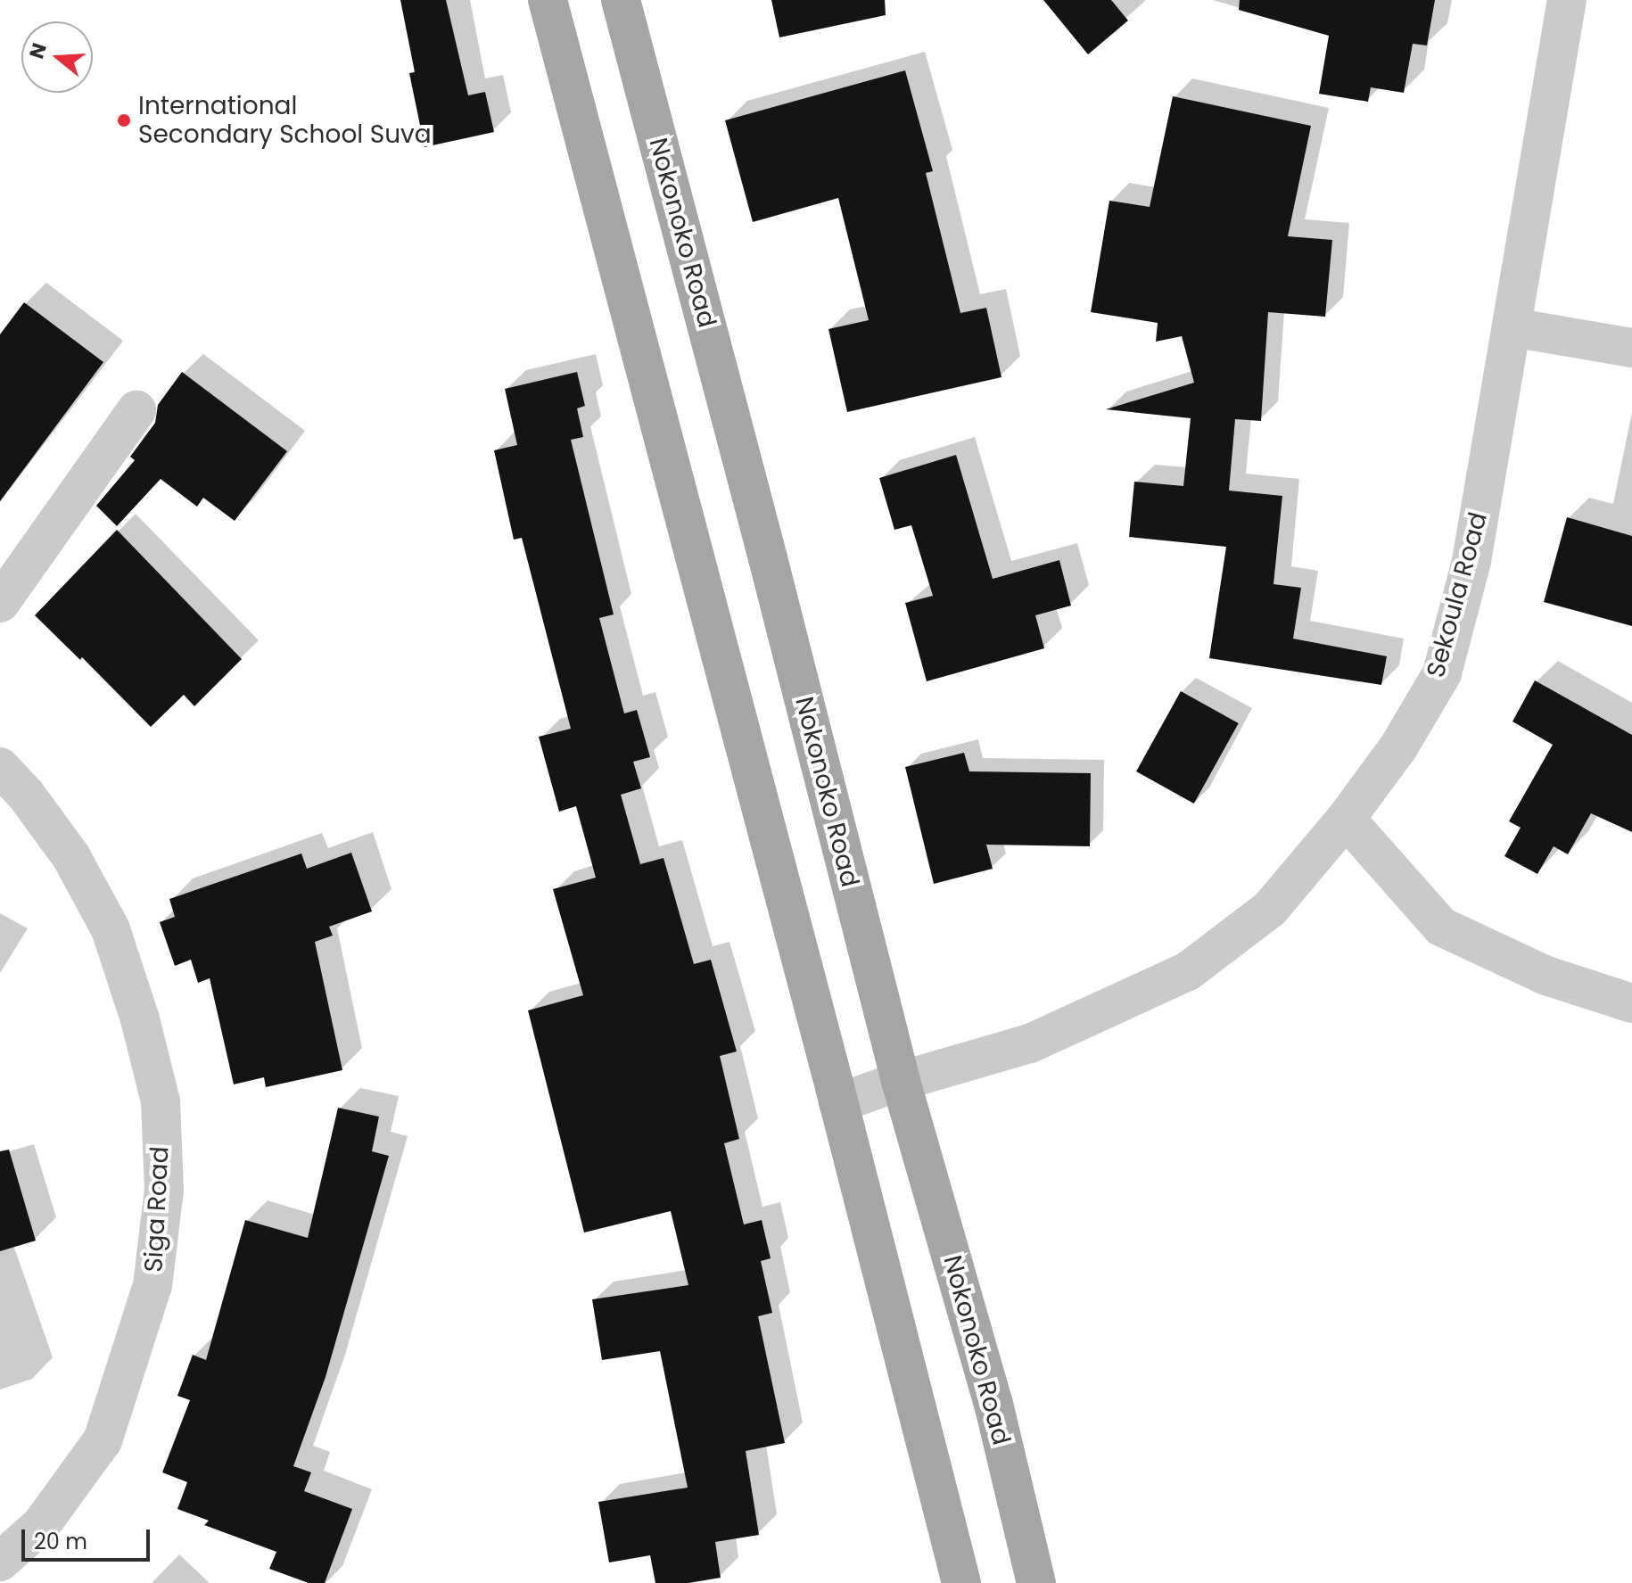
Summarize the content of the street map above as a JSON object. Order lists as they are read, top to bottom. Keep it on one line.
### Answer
{"streets":{"main road":["Nokonoko Road"],"street":["Sekoula Road","Siga Road"]},"crossings":[["Nokonoko Road","Sekoula Road"]],"places":["International Secondary School Suva"],"scale_bar":"20 m","north":"left"}
